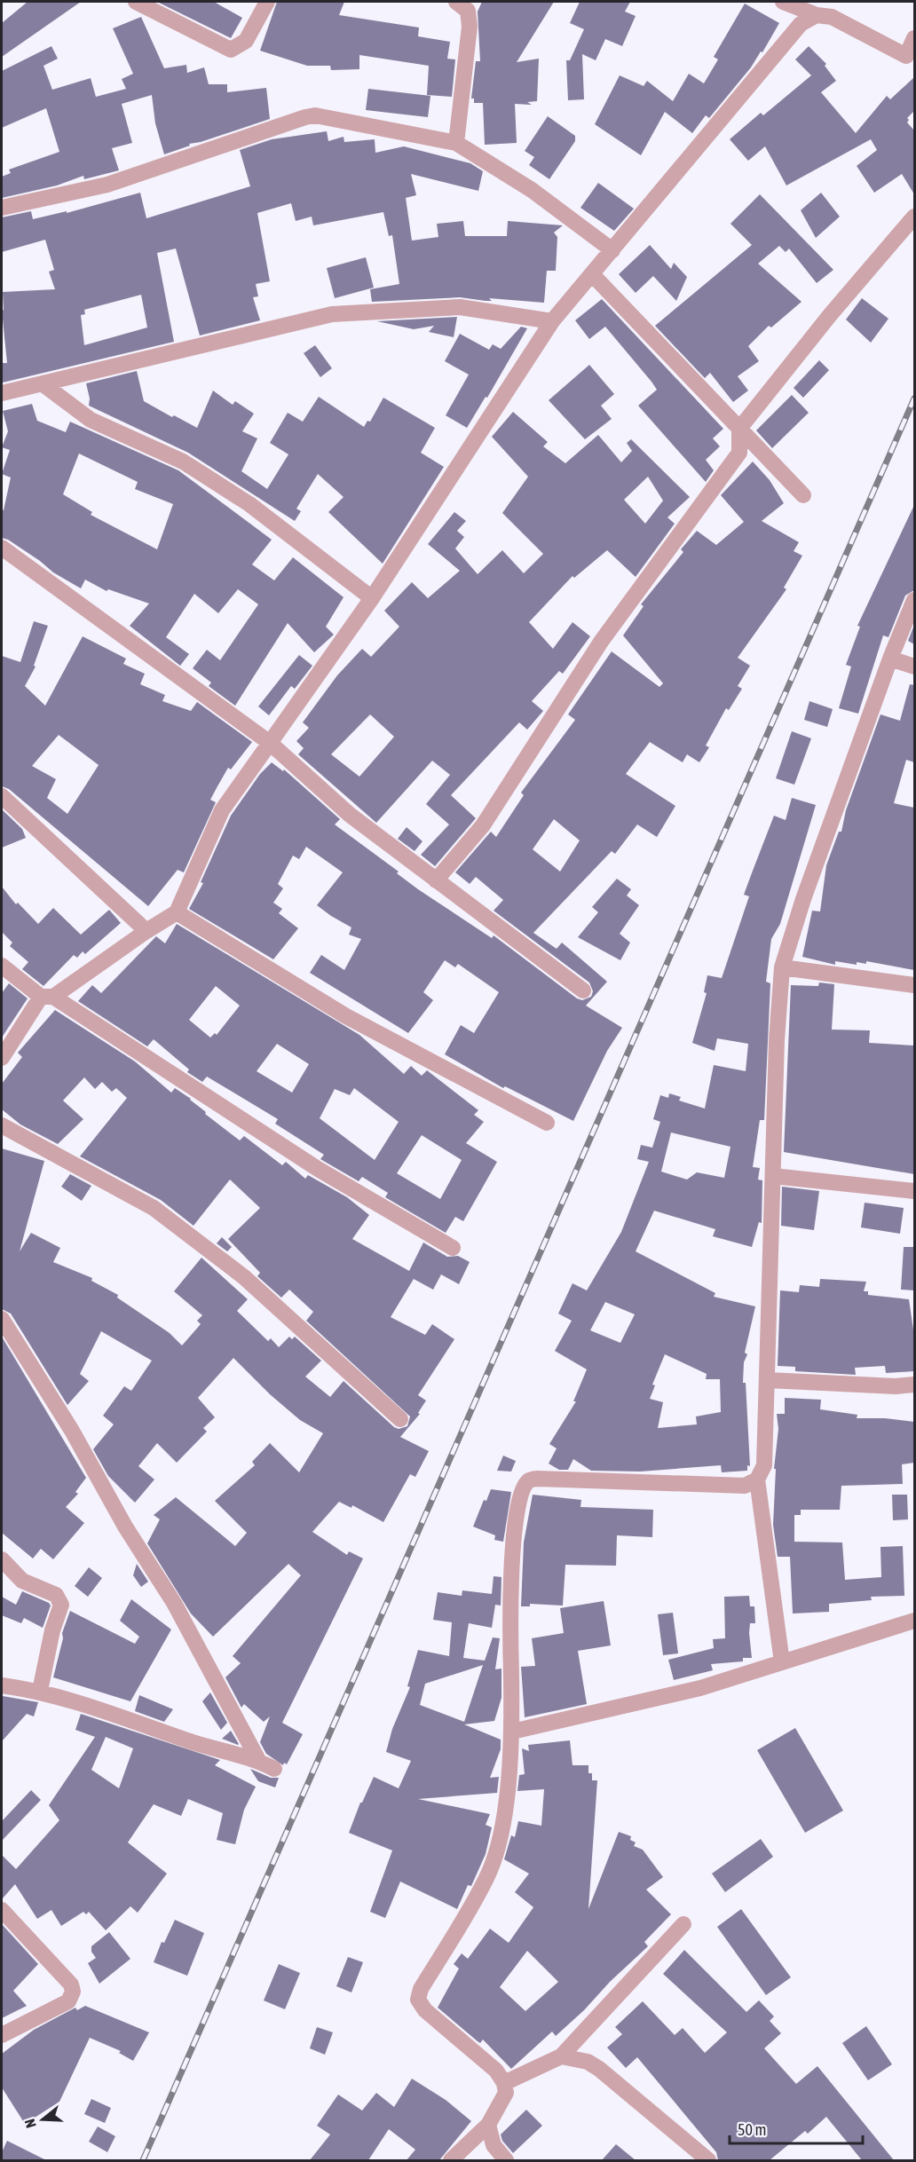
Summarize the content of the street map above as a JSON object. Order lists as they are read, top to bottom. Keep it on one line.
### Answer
{"scale_bar":"50 m","north":"left"}
